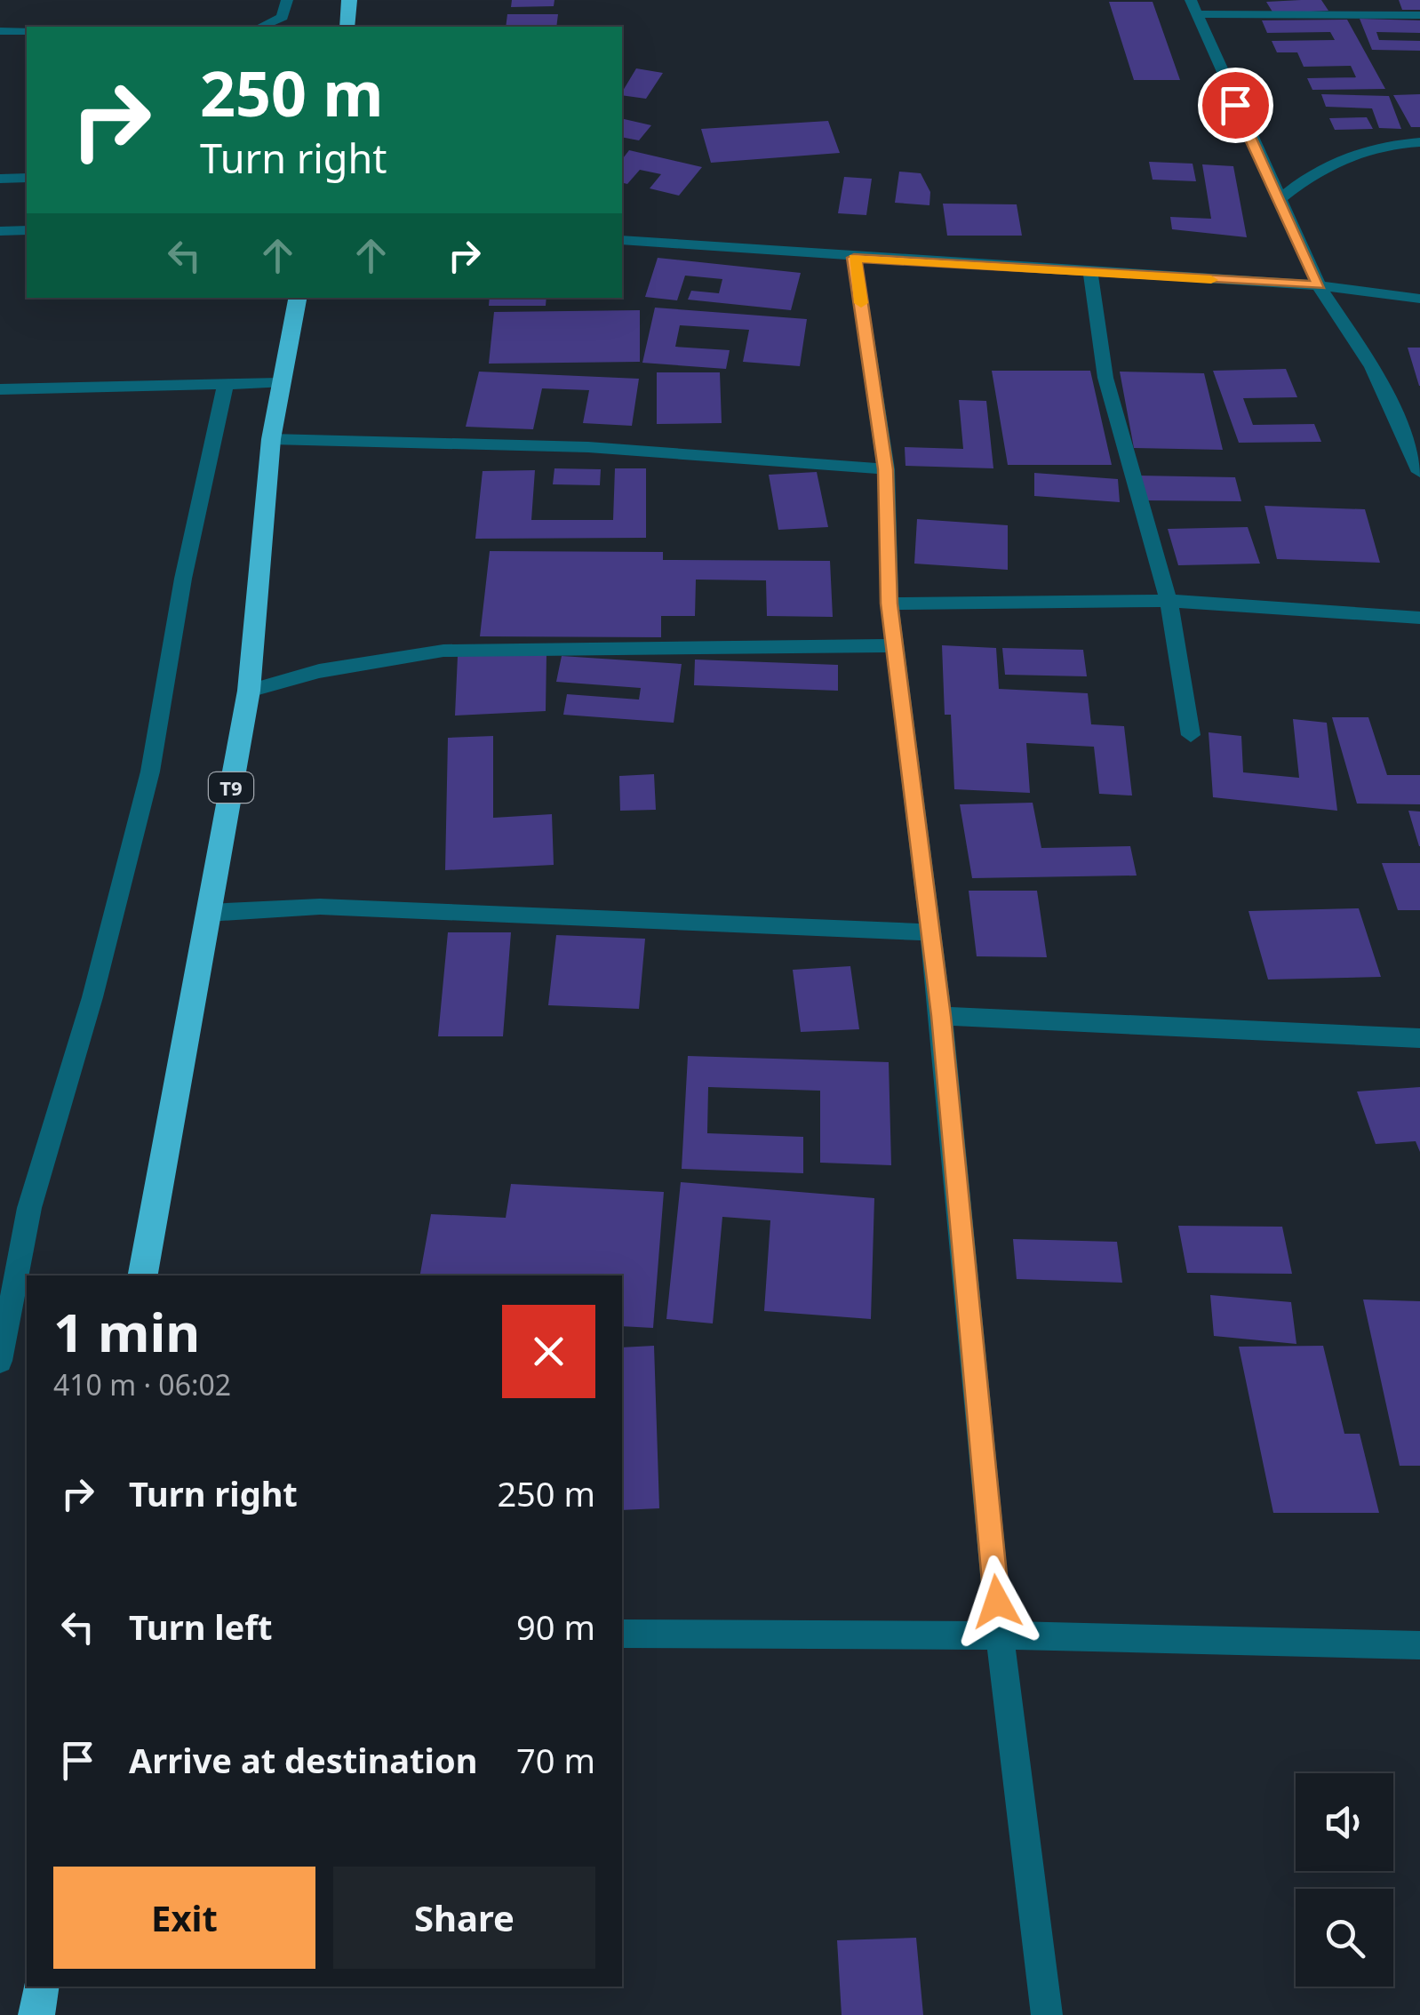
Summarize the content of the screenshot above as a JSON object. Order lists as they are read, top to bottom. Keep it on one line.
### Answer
{"streets":{"highway":["T9"]},"page":{"turn":["250 m","Turn right"],"heading":["1 min","410 m · 06:02"],"list":[{"name":"Turn right","value":"250 m"},{"name":"Turn left","value":"90 m"},{"name":"Arrive at destination","value":"70 m"}],"buttons":["Exit","Share"]}}
